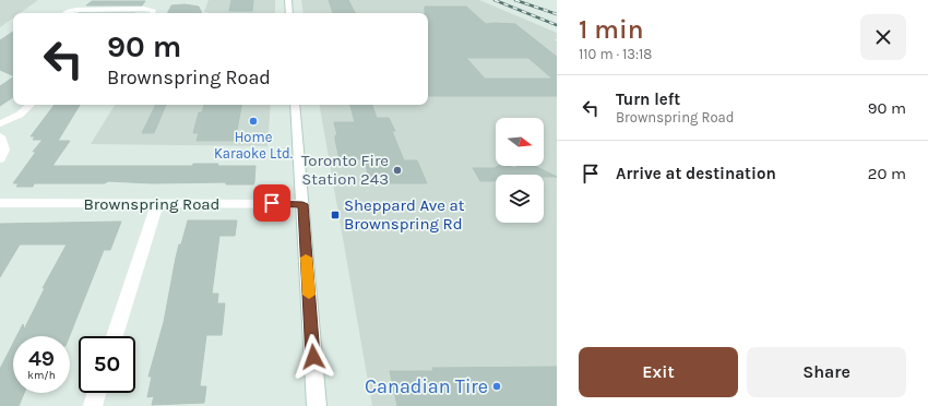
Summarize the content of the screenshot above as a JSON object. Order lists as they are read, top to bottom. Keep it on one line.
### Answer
{"streets":{"street":["Brownspring Road"]},"places":{"other":["Home Karaoke Ltd.","Toronto Fire Station 243","Canadian Tire"],"transit":["Sheppard Ave at Brownspring Rd"]},"north":"right","page":{"heading":["1 min","110 m · 13:18"],"turn":["90 m","Brownspring Road"],"list":[{"name":"Turn left","note":"Brownspring Road","value":"90 m"},{"name":"Arrive at destination","value":"20 m"}],"speed":"49 km/h","limit":"50","buttons":["Exit","Share"]}}
